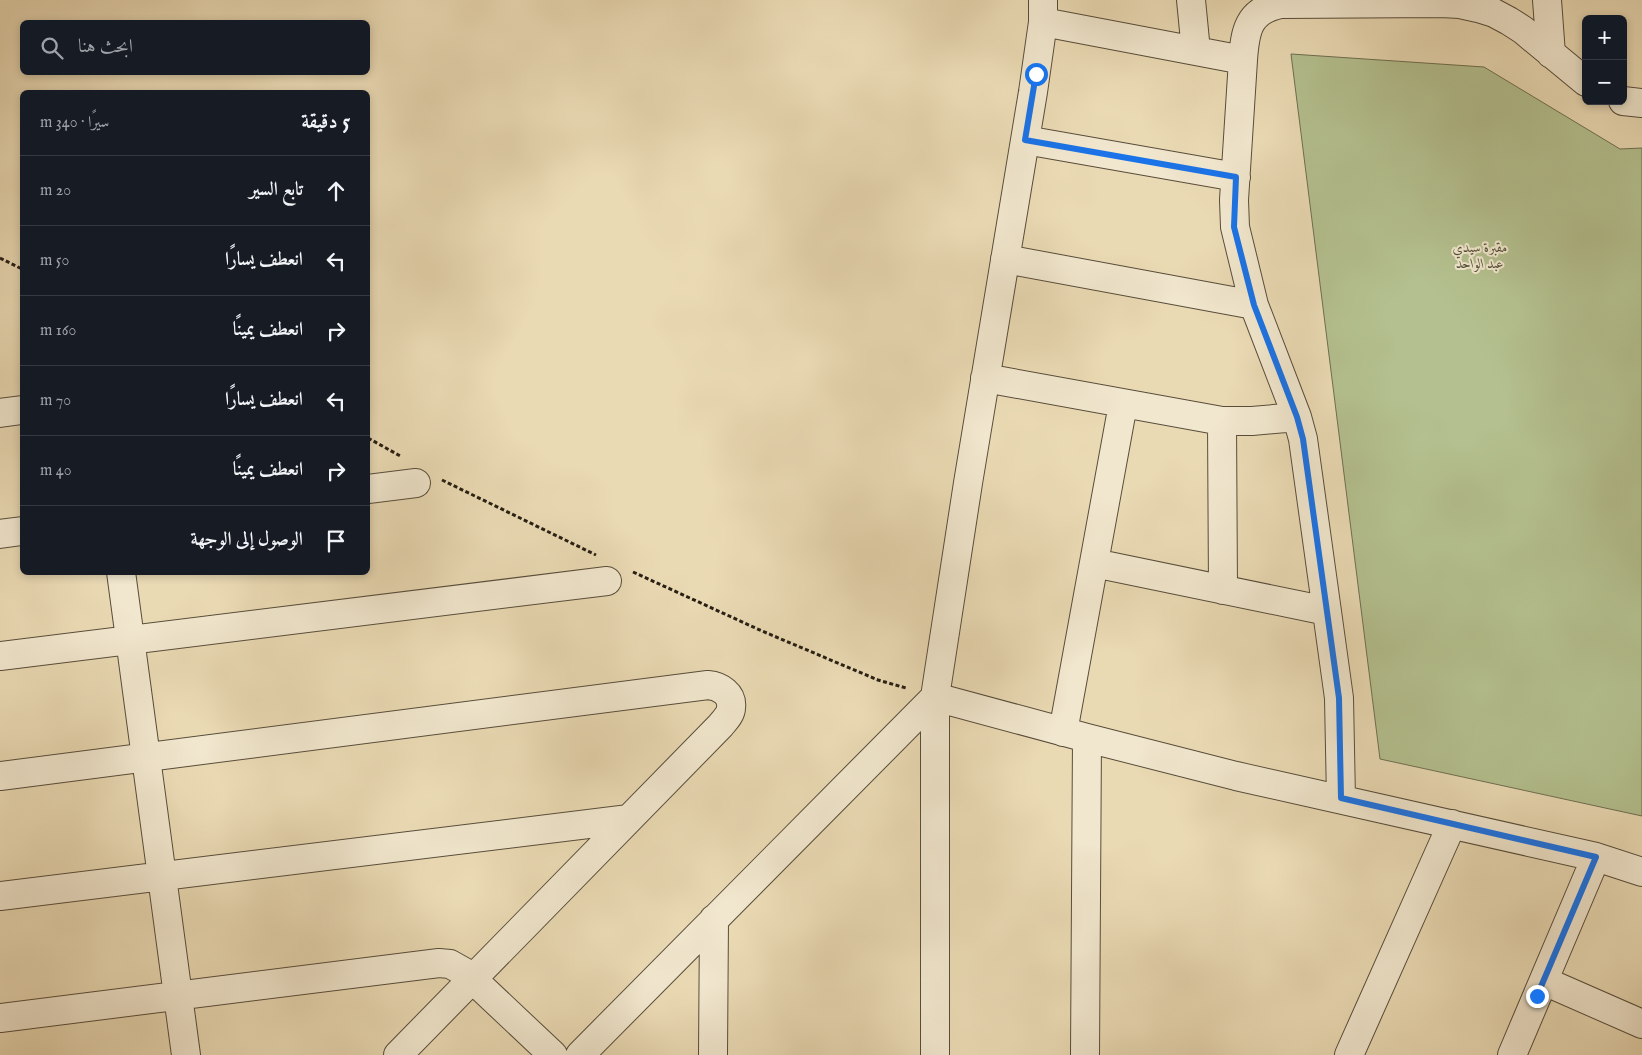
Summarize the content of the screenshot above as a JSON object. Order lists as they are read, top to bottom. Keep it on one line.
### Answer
{"parks":["مقبرة سيدي عبد الواحد"],"page":{"map_buttons":["+","−"],"search":"ابحث هنا","heading":["5 دقيقة","سيرًا · 340 m"],"list":[["تابع السير","20 m"],["انعطف يسارًا","50 m"],["انعطف يمينًا","160 m"],["انعطف يسارًا","70 m"],["انعطف يمينًا","40 m"],"الوصول إلى الوجهة"]}}
